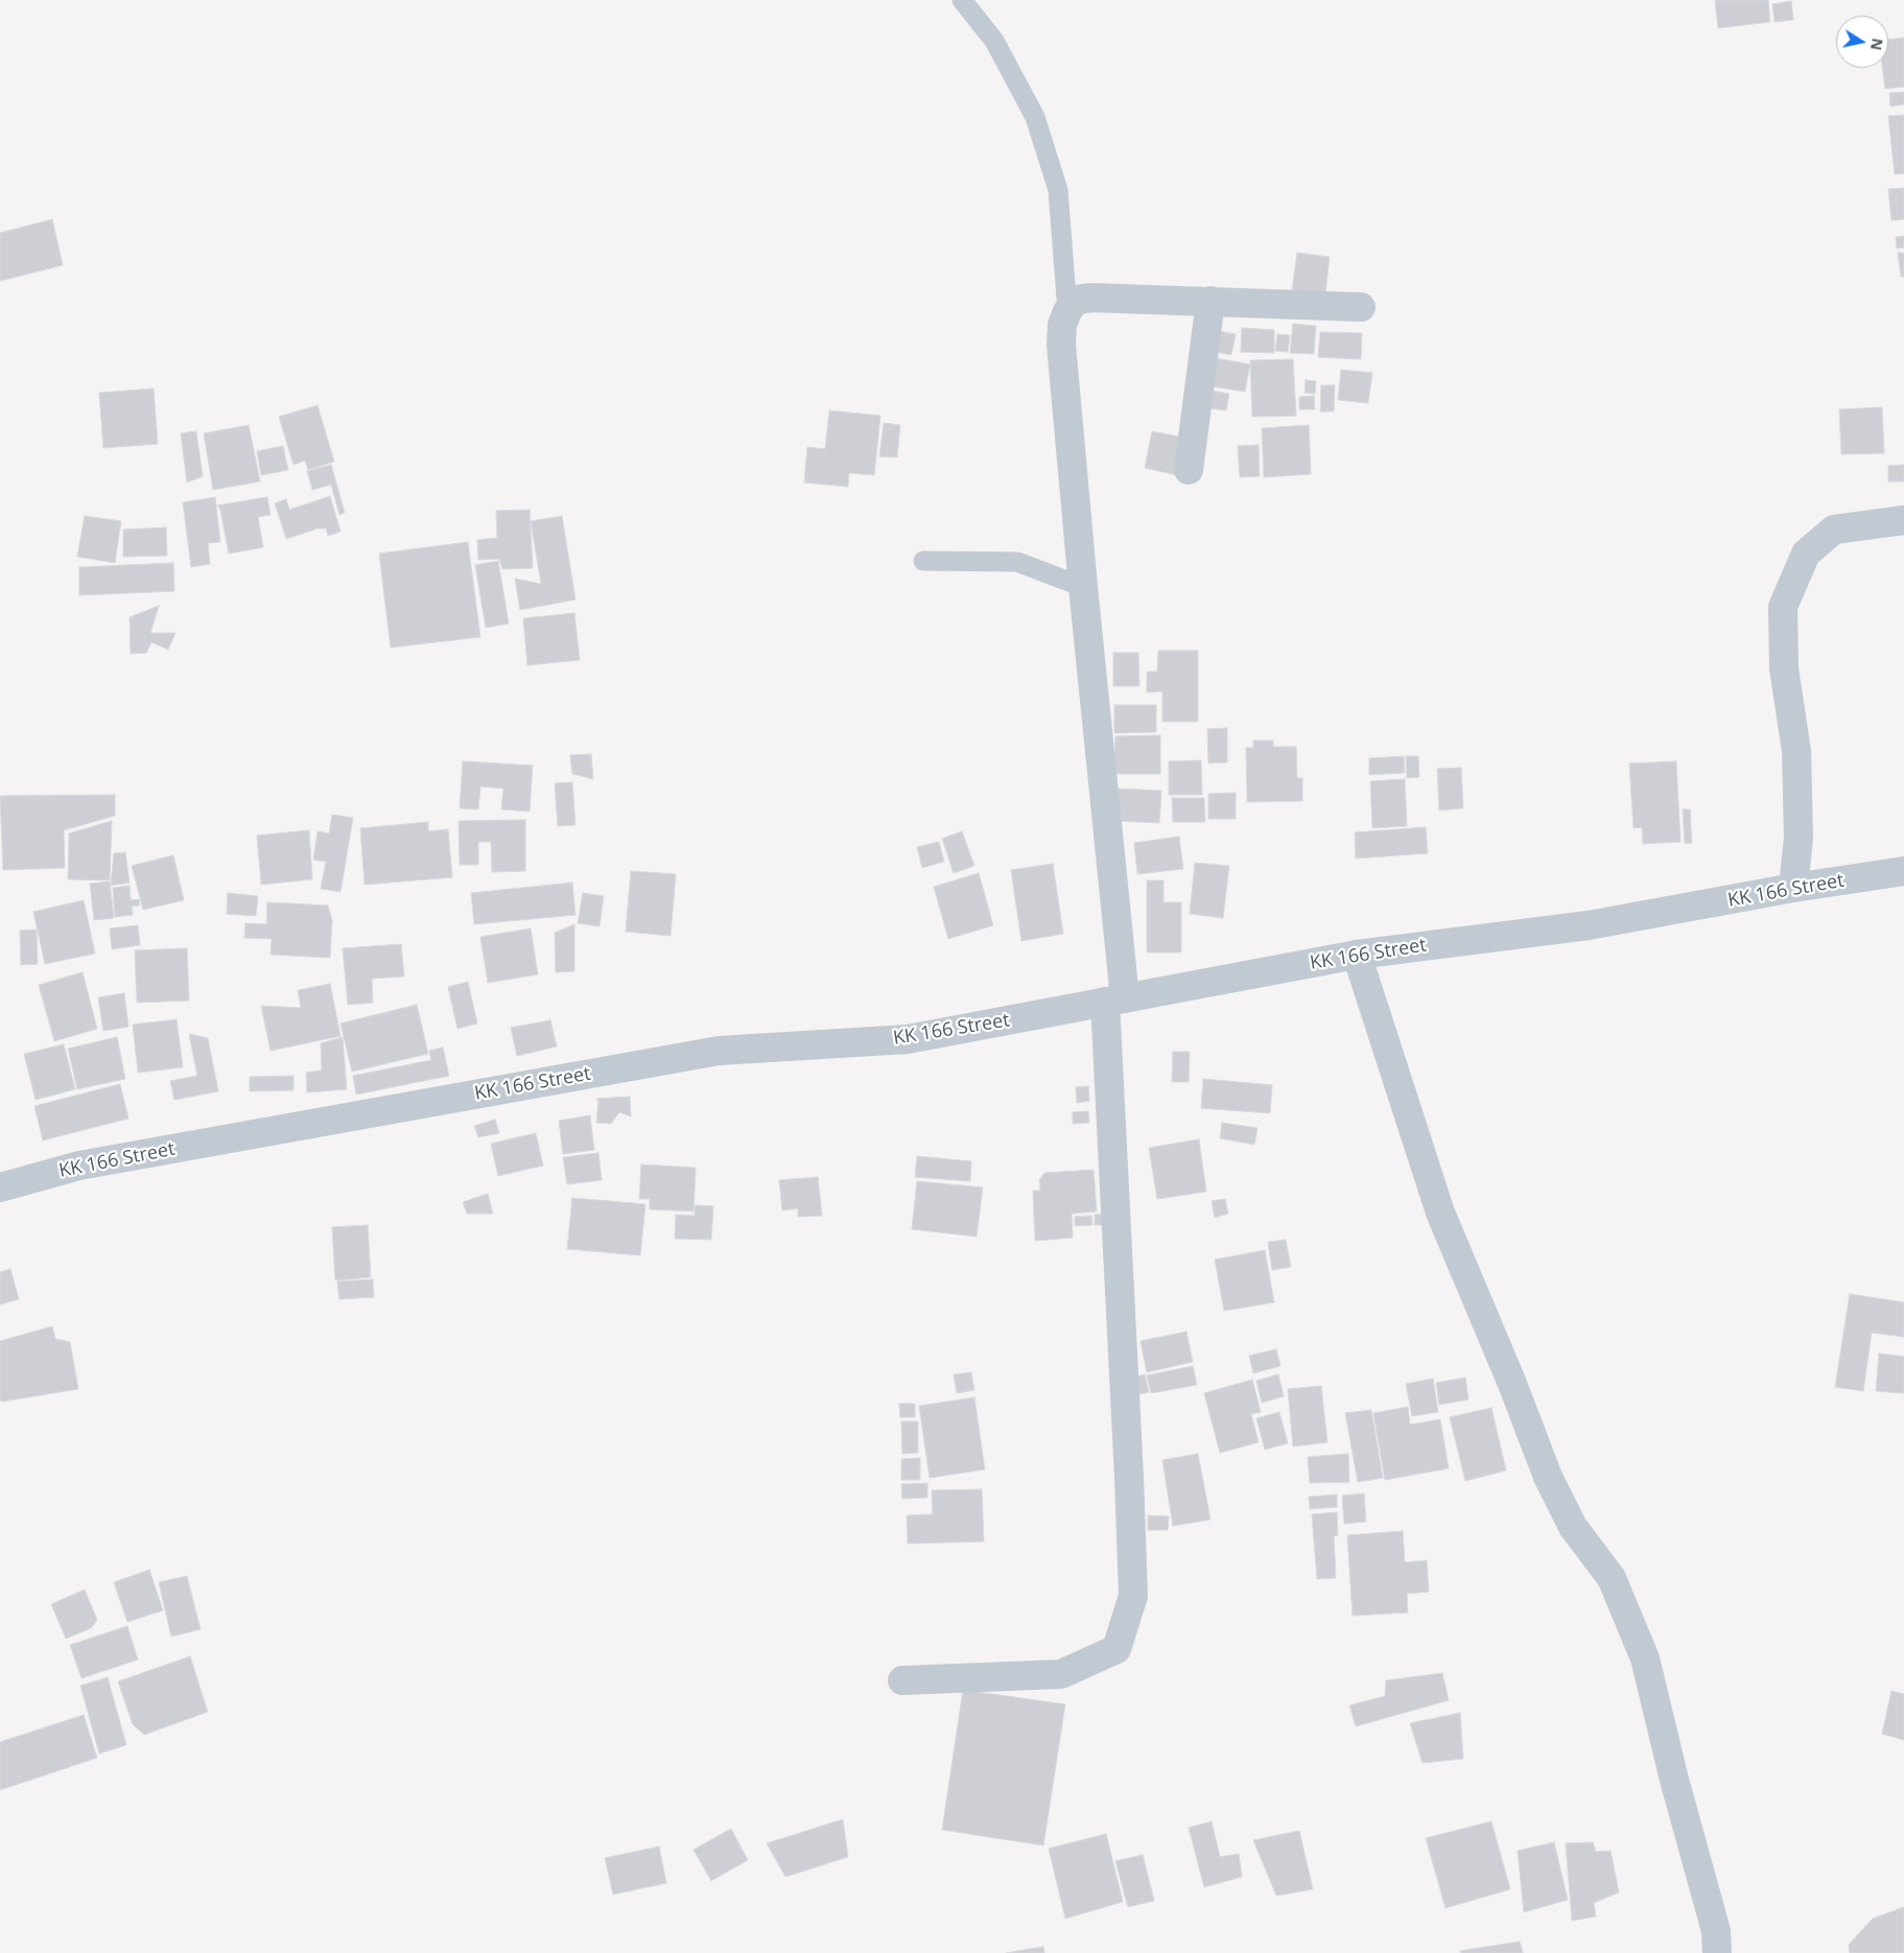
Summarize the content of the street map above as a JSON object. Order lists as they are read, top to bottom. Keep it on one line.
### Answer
{"streets":{"street":["KK 166 Street"]},"north":"right"}
